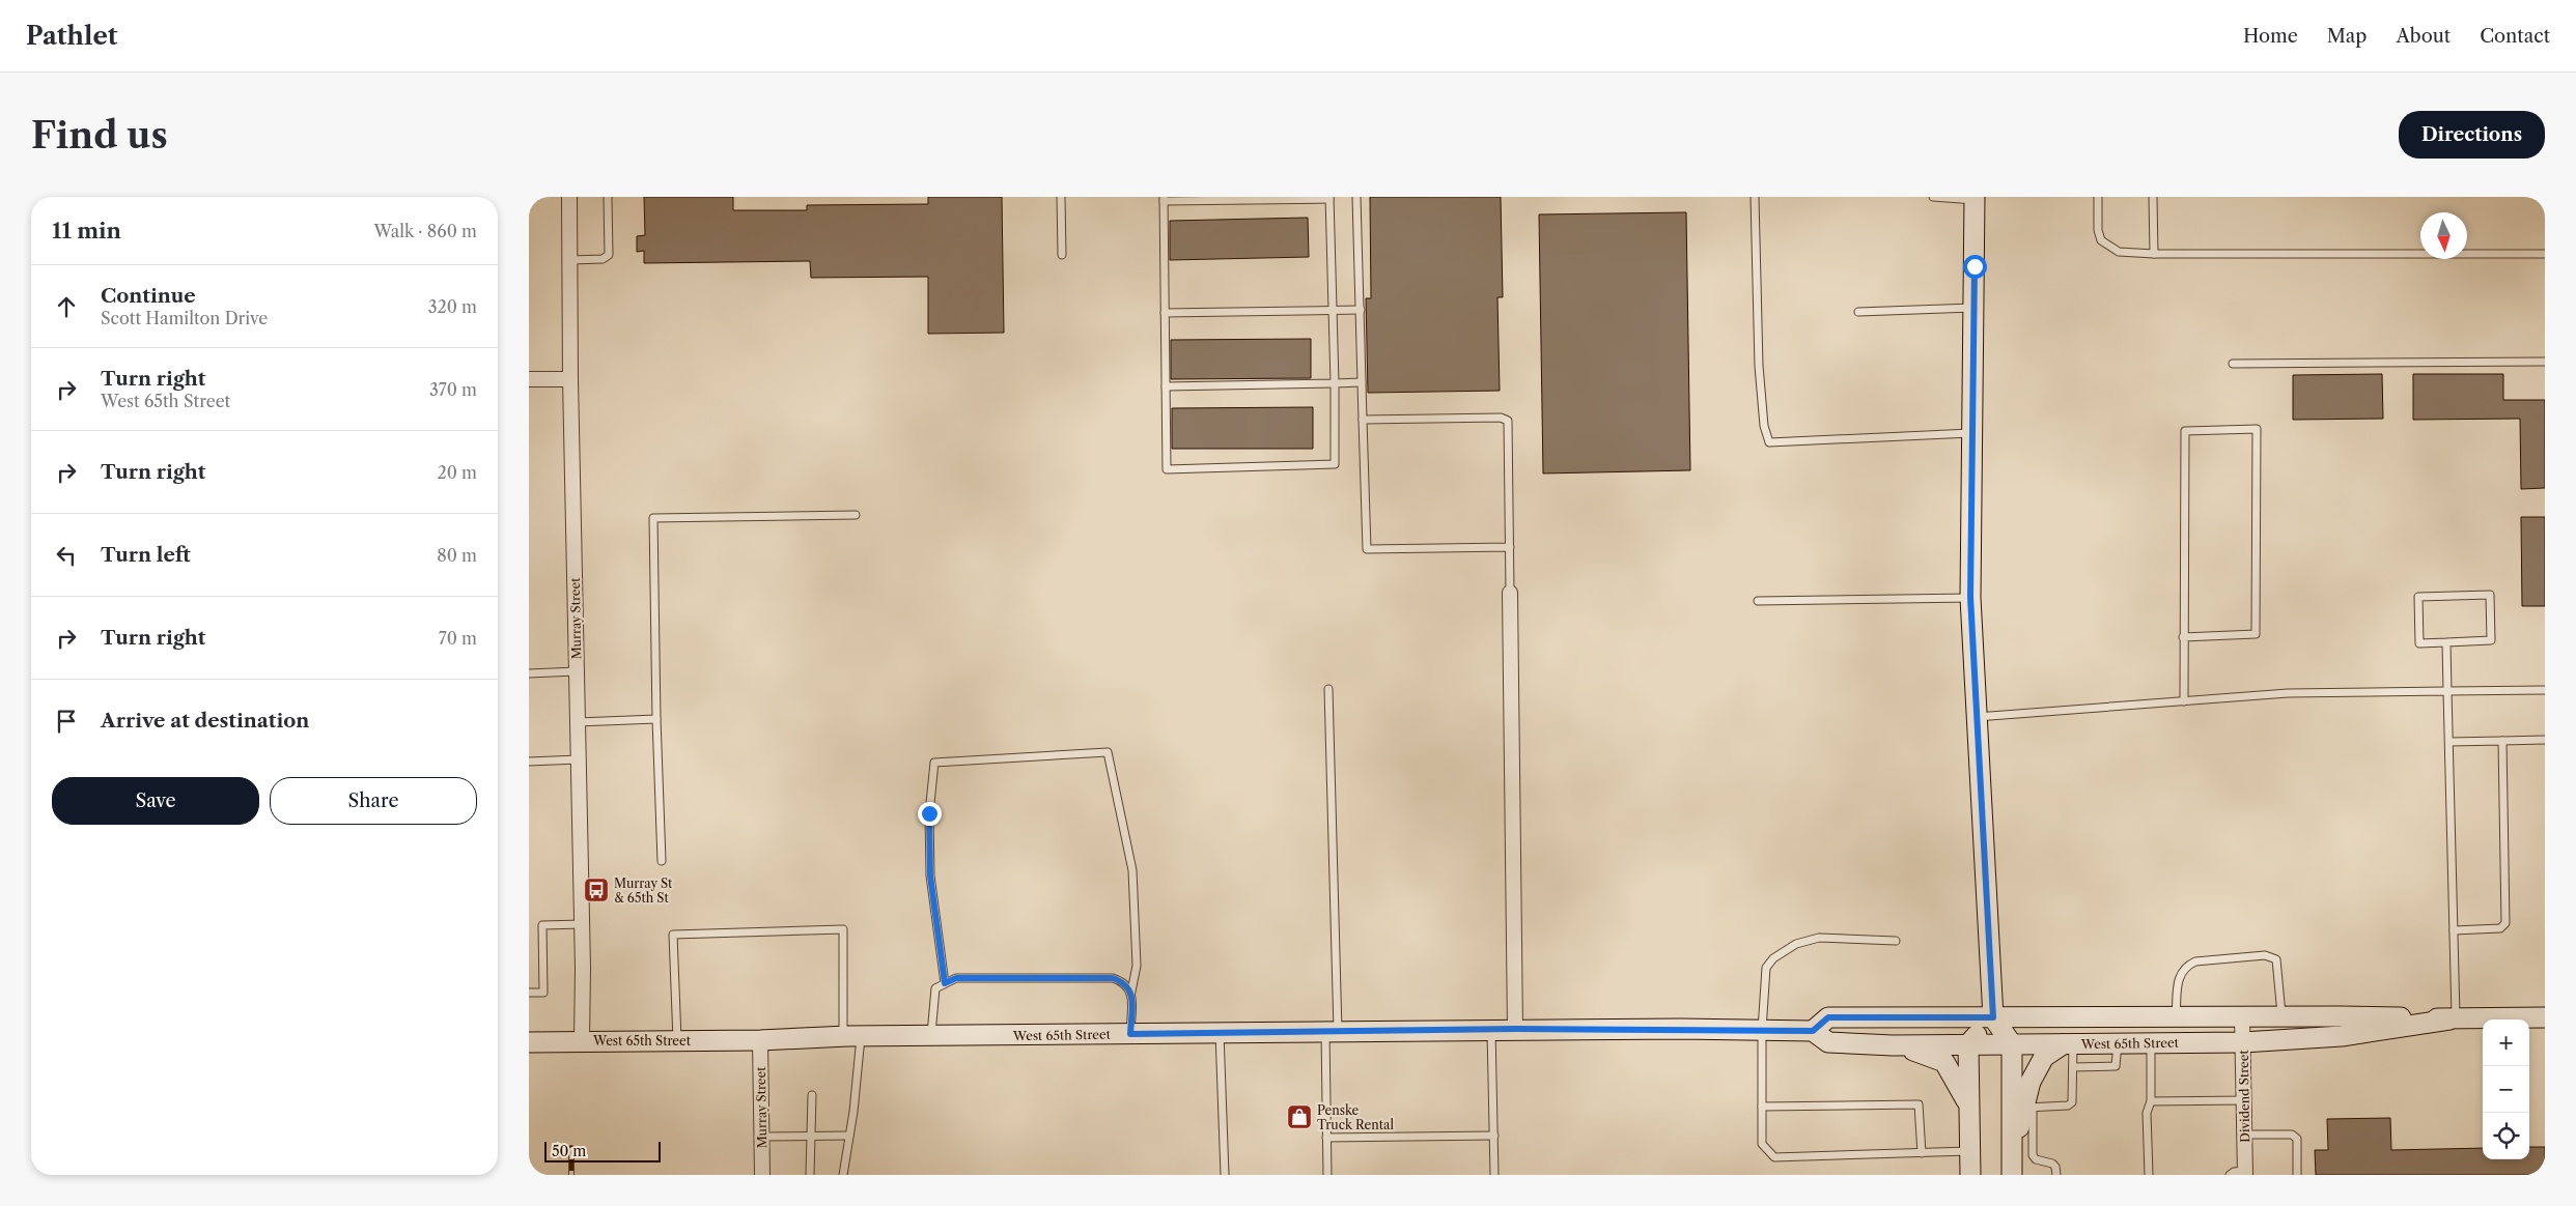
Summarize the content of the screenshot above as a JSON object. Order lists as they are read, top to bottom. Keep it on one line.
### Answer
{"streets":{"main road":["West 65th Street"],"street":["Murray Street","Dividend Street"]},"crossings":[["Murray Street","West 65th Street"],["West 65th Street","Dividend Street"]],"places":{"bus stop":["Murray St & 65th St"],"shop":["Penske Truck Rental"]},"scale_bar":"50 m","north":"bottom","page":{"header":"Pathlet","nav":["Home","Map","About","Contact"],"buttons":["Directions",["Save","Share"]],"title":"Find us","heading":["11 min","Walk · 860 m"],"list":[["Continue","Scott Hamilton Drive","320 m"],["Turn right","West 65th Street","370 m"],["Turn right","20 m"],["Turn left","80 m"],["Turn right","70 m"],"Arrive at destination"],"map_buttons":["+","−"],"scale":"50 m"}}
